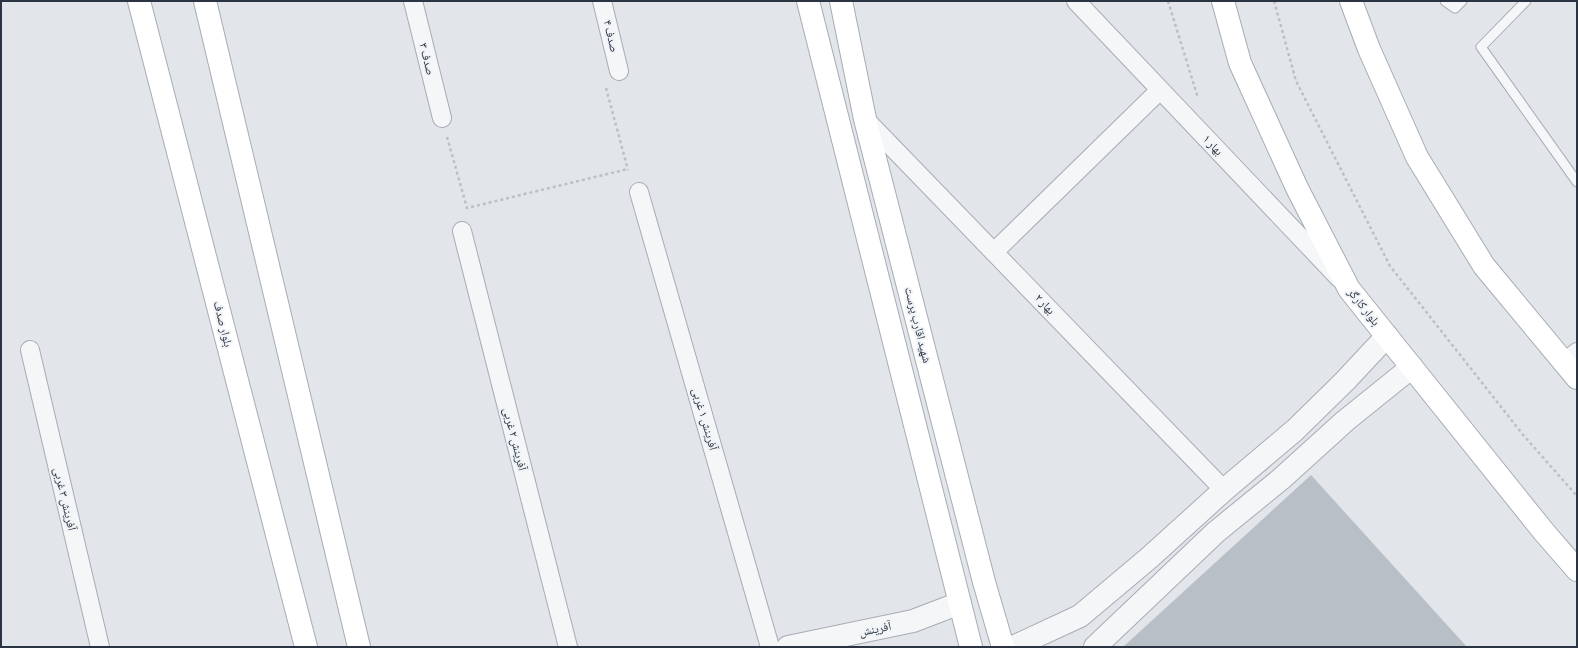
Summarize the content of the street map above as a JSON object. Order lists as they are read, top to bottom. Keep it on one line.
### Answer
{"streets":{"main road":["بلوار کارگر","بلوار صدف","شهید اقارب پرست"],"street":["صدف ۴","صدف ۳","بهار ۱","بهار ۲","آفرینش ۱ غربی","آفرینش ۲ غربی","آفرینش ۳ غربی","آفرینش"]},"crossings":[["بهار ۱","بلوار کارگر"],["بهار ۲","شهید اقارب پرست"]]}
